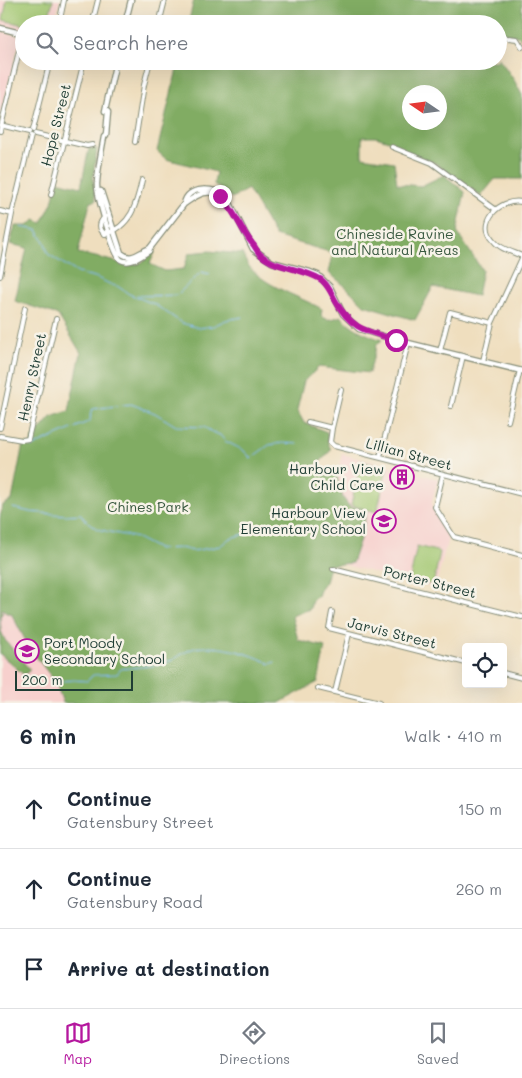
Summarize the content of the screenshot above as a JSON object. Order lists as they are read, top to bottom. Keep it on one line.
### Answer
{"streets":{"street":["Hope Street","Henry Street","Lillian Street","Porter Street","Jarvis Street"]},"parks":["Chineside Ravine and Natural Areas","Chines Park"],"places":{"building":["Harbour View Child Care"],"school or university":["Harbour View Elementary School","Port Moody Secondary School"]},"scale_bar":"200 m","north":"left","page":{"search":"Search here","scale":"200 m","heading":["6 min","Walk · 410 m"],"list":[["Continue","Gatensbury Street","150 m"],["Continue","Gatensbury Road","260 m"],"Arrive at destination"],"nav":["Map","Directions","Saved"]}}
